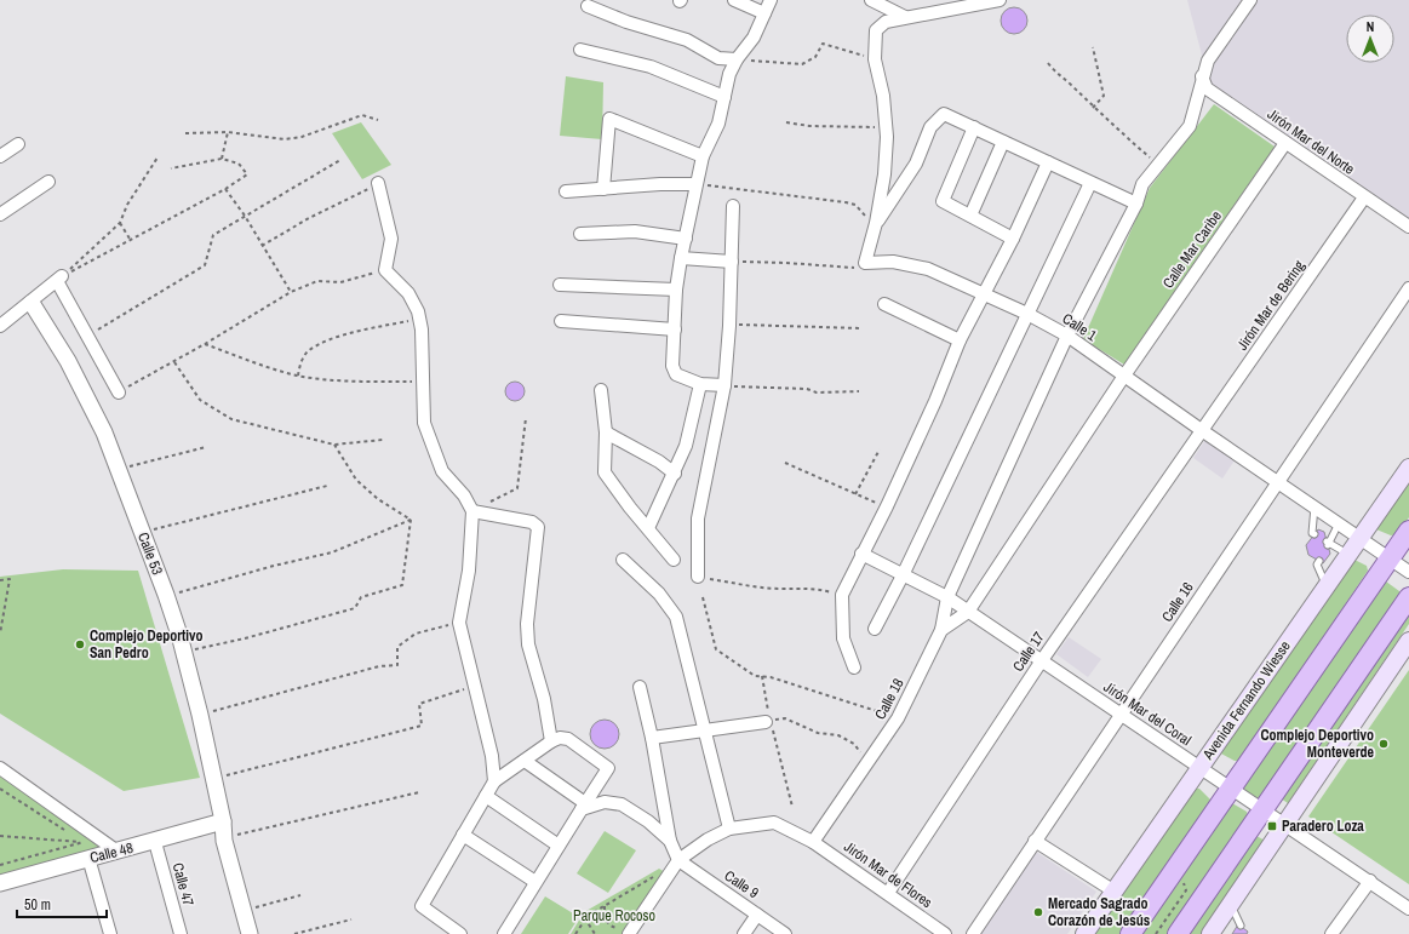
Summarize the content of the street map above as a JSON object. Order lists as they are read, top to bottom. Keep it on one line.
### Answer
{"streets":{"main road":["Avenida Fernando Wiesse"],"street":["Jirón Mar del Norte","Calle Mar Caribe","Jirón Mar de Bering","Calle 1","Calle 53","Calle 16","Calle 17","Calle 18","Jirón Mar del Coral","Calle 48","Jirón Mar de Flores","Calle 47","Calle 9"]},"crossings":[["Jirón Mar del Norte","Calle Mar Caribe"],["Jirón Mar del Norte","Jirón Mar de Bering"],["Calle Mar Caribe","Calle 1"],["Calle Mar Caribe","Calle 18"],["Jirón Mar de Bering","Calle 1"],["Jirón Mar de Bering","Calle 17"],["Calle 1","Calle 16"],["Calle 1","Calle 17"],["Calle 1","Calle 18"],["Calle 1","Avenida Fernando Wiesse"],["Calle 53","Calle 48"],["Calle 16","Jirón Mar del Coral"],["Calle 17","Jirón Mar del Coral"],["Calle 17","Jirón Mar de Flores"],["Calle 18","Jirón Mar del Coral"],["Calle 18","Jirón Mar de Flores"],["Avenida Fernando Wiesse","Jirón Mar del Coral"],["Calle 48","Calle 47"]],"parks":["Parque Rocoso"],"places":{"other":["Complejo Deportivo San Pedro","Complejo Deportivo Monteverde","Mercado Sagrado Corazón de Jesús"],"transit":["Paradero Loza"]},"scale_bar":"50 m","north":"top"}
